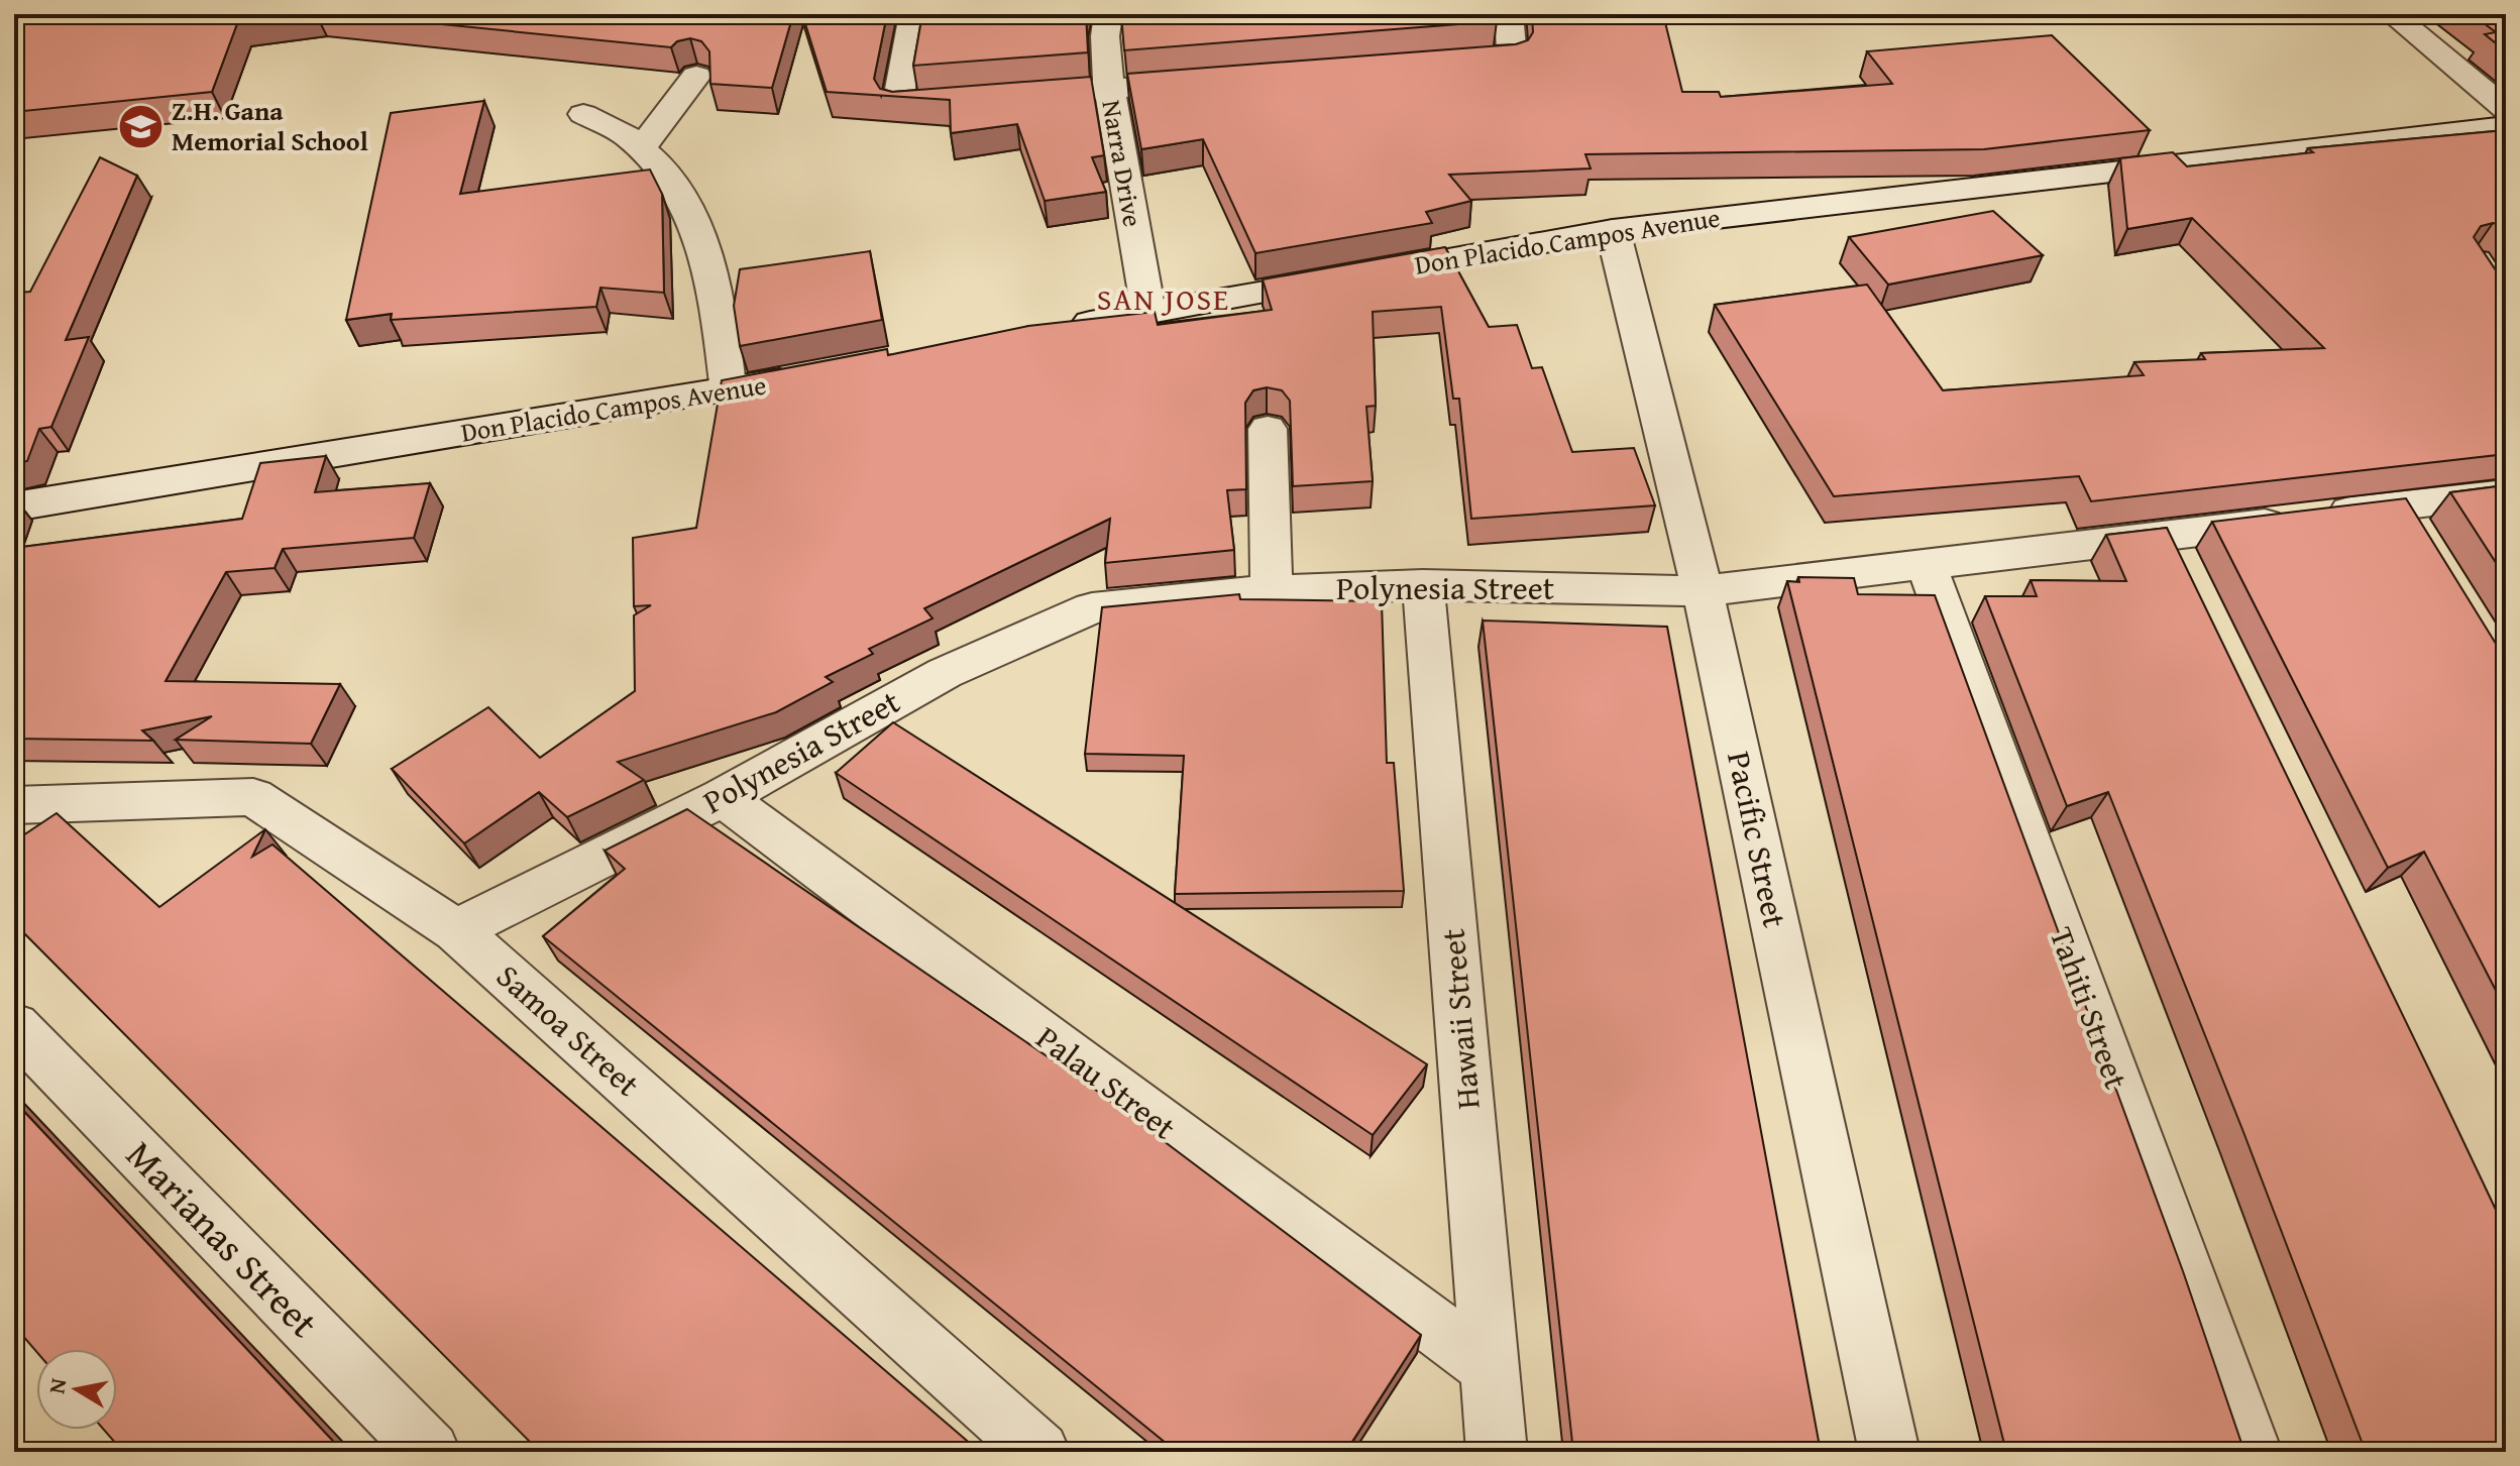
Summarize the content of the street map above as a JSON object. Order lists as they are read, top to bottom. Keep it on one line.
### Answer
{"streets":{"street":["Narra Drive","Don Placido Campos Avenue","Polynesia Street","Pacific Street","Tahiti Street","Hawaii Street","Samoa Street","Palau Street","Marianas Street"]},"crossings":[["Narra Drive","Don Placido Campos Avenue"],["Don Placido Campos Avenue","Pacific Street"],["Polynesia Street","Pacific Street"],["Polynesia Street","Tahiti Street"],["Polynesia Street","Hawaii Street"],["Polynesia Street","Samoa Street"],["Polynesia Street","Palau Street"],["Hawaii Street","Palau Street"]],"districts":["SAN JOSE"],"places":{"school or university":["Z.H. Gana Memorial School"]},"north":"left"}
